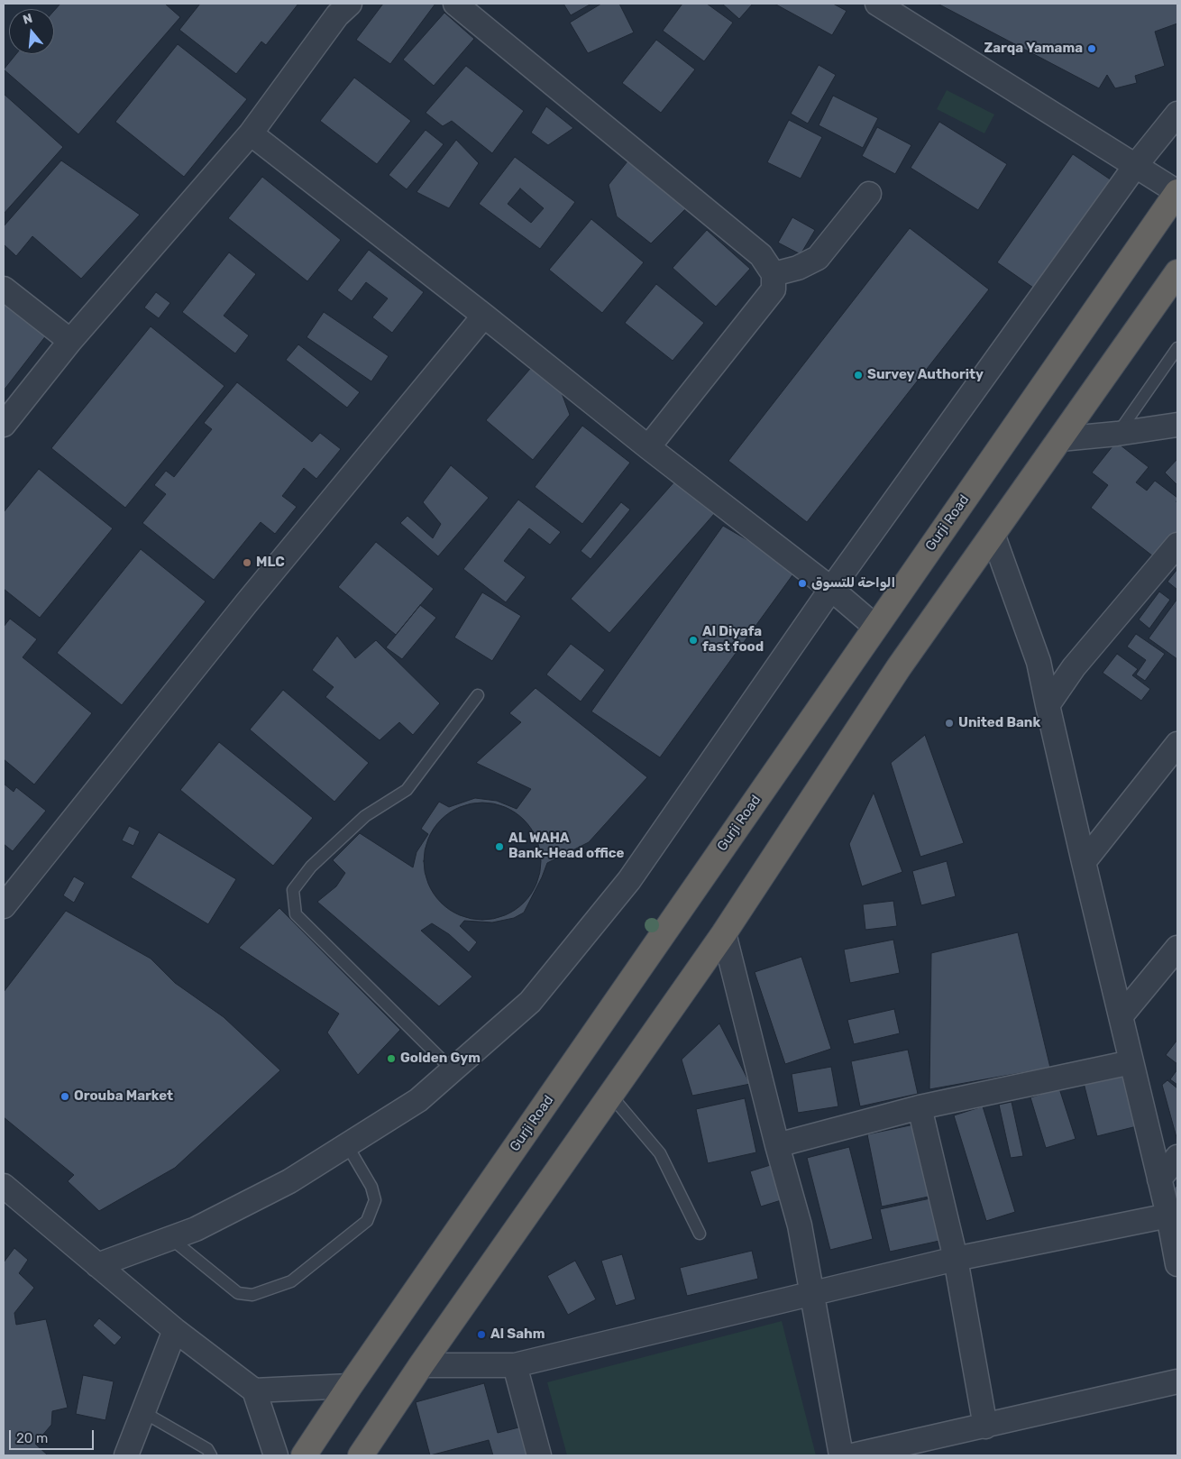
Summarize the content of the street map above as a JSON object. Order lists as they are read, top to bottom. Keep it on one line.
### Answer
{"streets":{"highway":["Gurji Road"]},"places":["Zarqa Yamama","Survey Authority","MLC","الواحة للتسوق","Al Diyafa fast food","United Bank","AL WAHA Bank-Head office","Golden Gym","Orouba Market","Al Sahm"],"scale_bar":"20 m","north":"top"}
